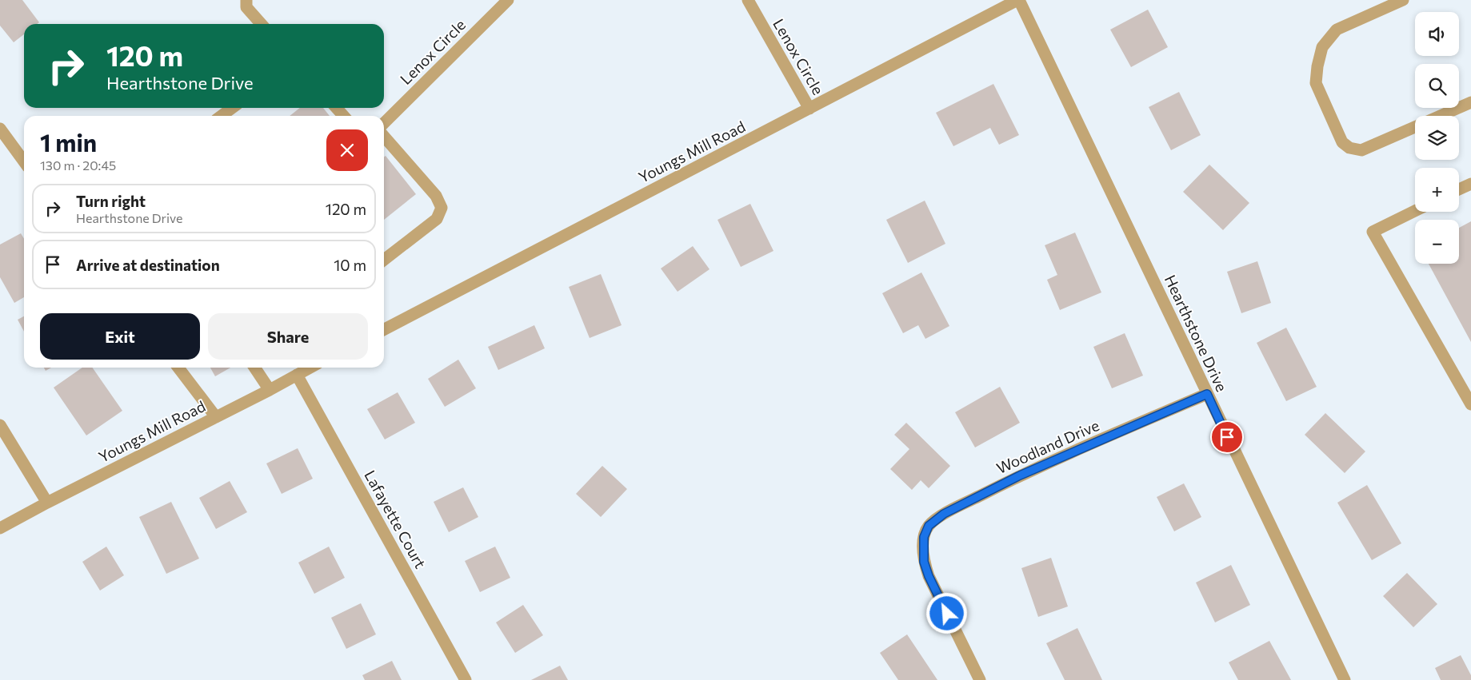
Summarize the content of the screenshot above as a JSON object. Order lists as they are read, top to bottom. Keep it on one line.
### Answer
{"streets":{"street":["Lenox Circle","Youngs Mill Road","Hearthstone Drive","Woodland Drive","Lafayette Court"]},"crossings":[["Lenox Circle","Youngs Mill Road"],["Youngs Mill Road","Hearthstone Drive"],["Youngs Mill Road","Lafayette Court"],["Hearthstone Drive","Woodland Drive"]],"page":{"map_buttons":["+","−"],"turn":["120 m","Hearthstone Drive"],"heading":["1 min","130 m · 20:45"],"list":[{"name":"Turn right","note":"Hearthstone Drive","value":"120 m"},{"name":"Arrive at destination","value":"10 m"}],"buttons":["Exit","Share"]}}
